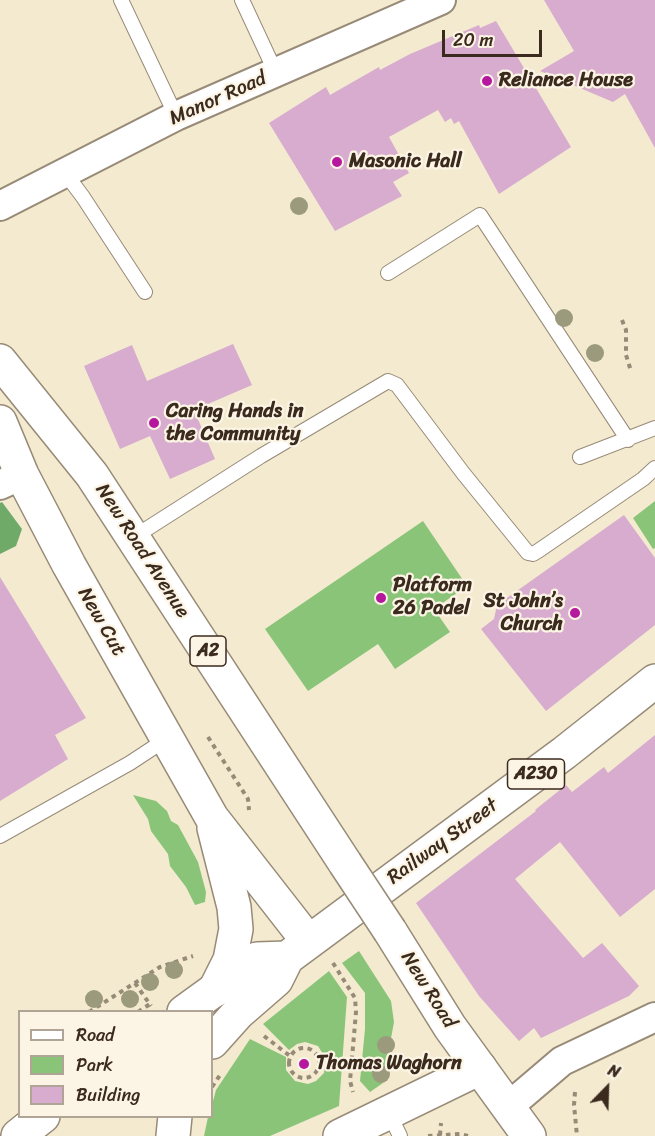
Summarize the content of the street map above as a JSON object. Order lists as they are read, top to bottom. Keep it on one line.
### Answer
{"streets":{"main road":["New Road Avenue","New Cut","A2","A230","Railway Street","New Road"],"street":["Manor Road"]},"crossings":[["New Road Avenue","New Road"],["New Cut","Railway Street"]],"places":["Reliance House","Masonic Hall","Caring Hands in the Community","Platform 26 Padel","St John’s Church","Thomas Waghorn"],"legend":["Road","Park","Building"],"scale_bar":"20 m","north":"top right"}
